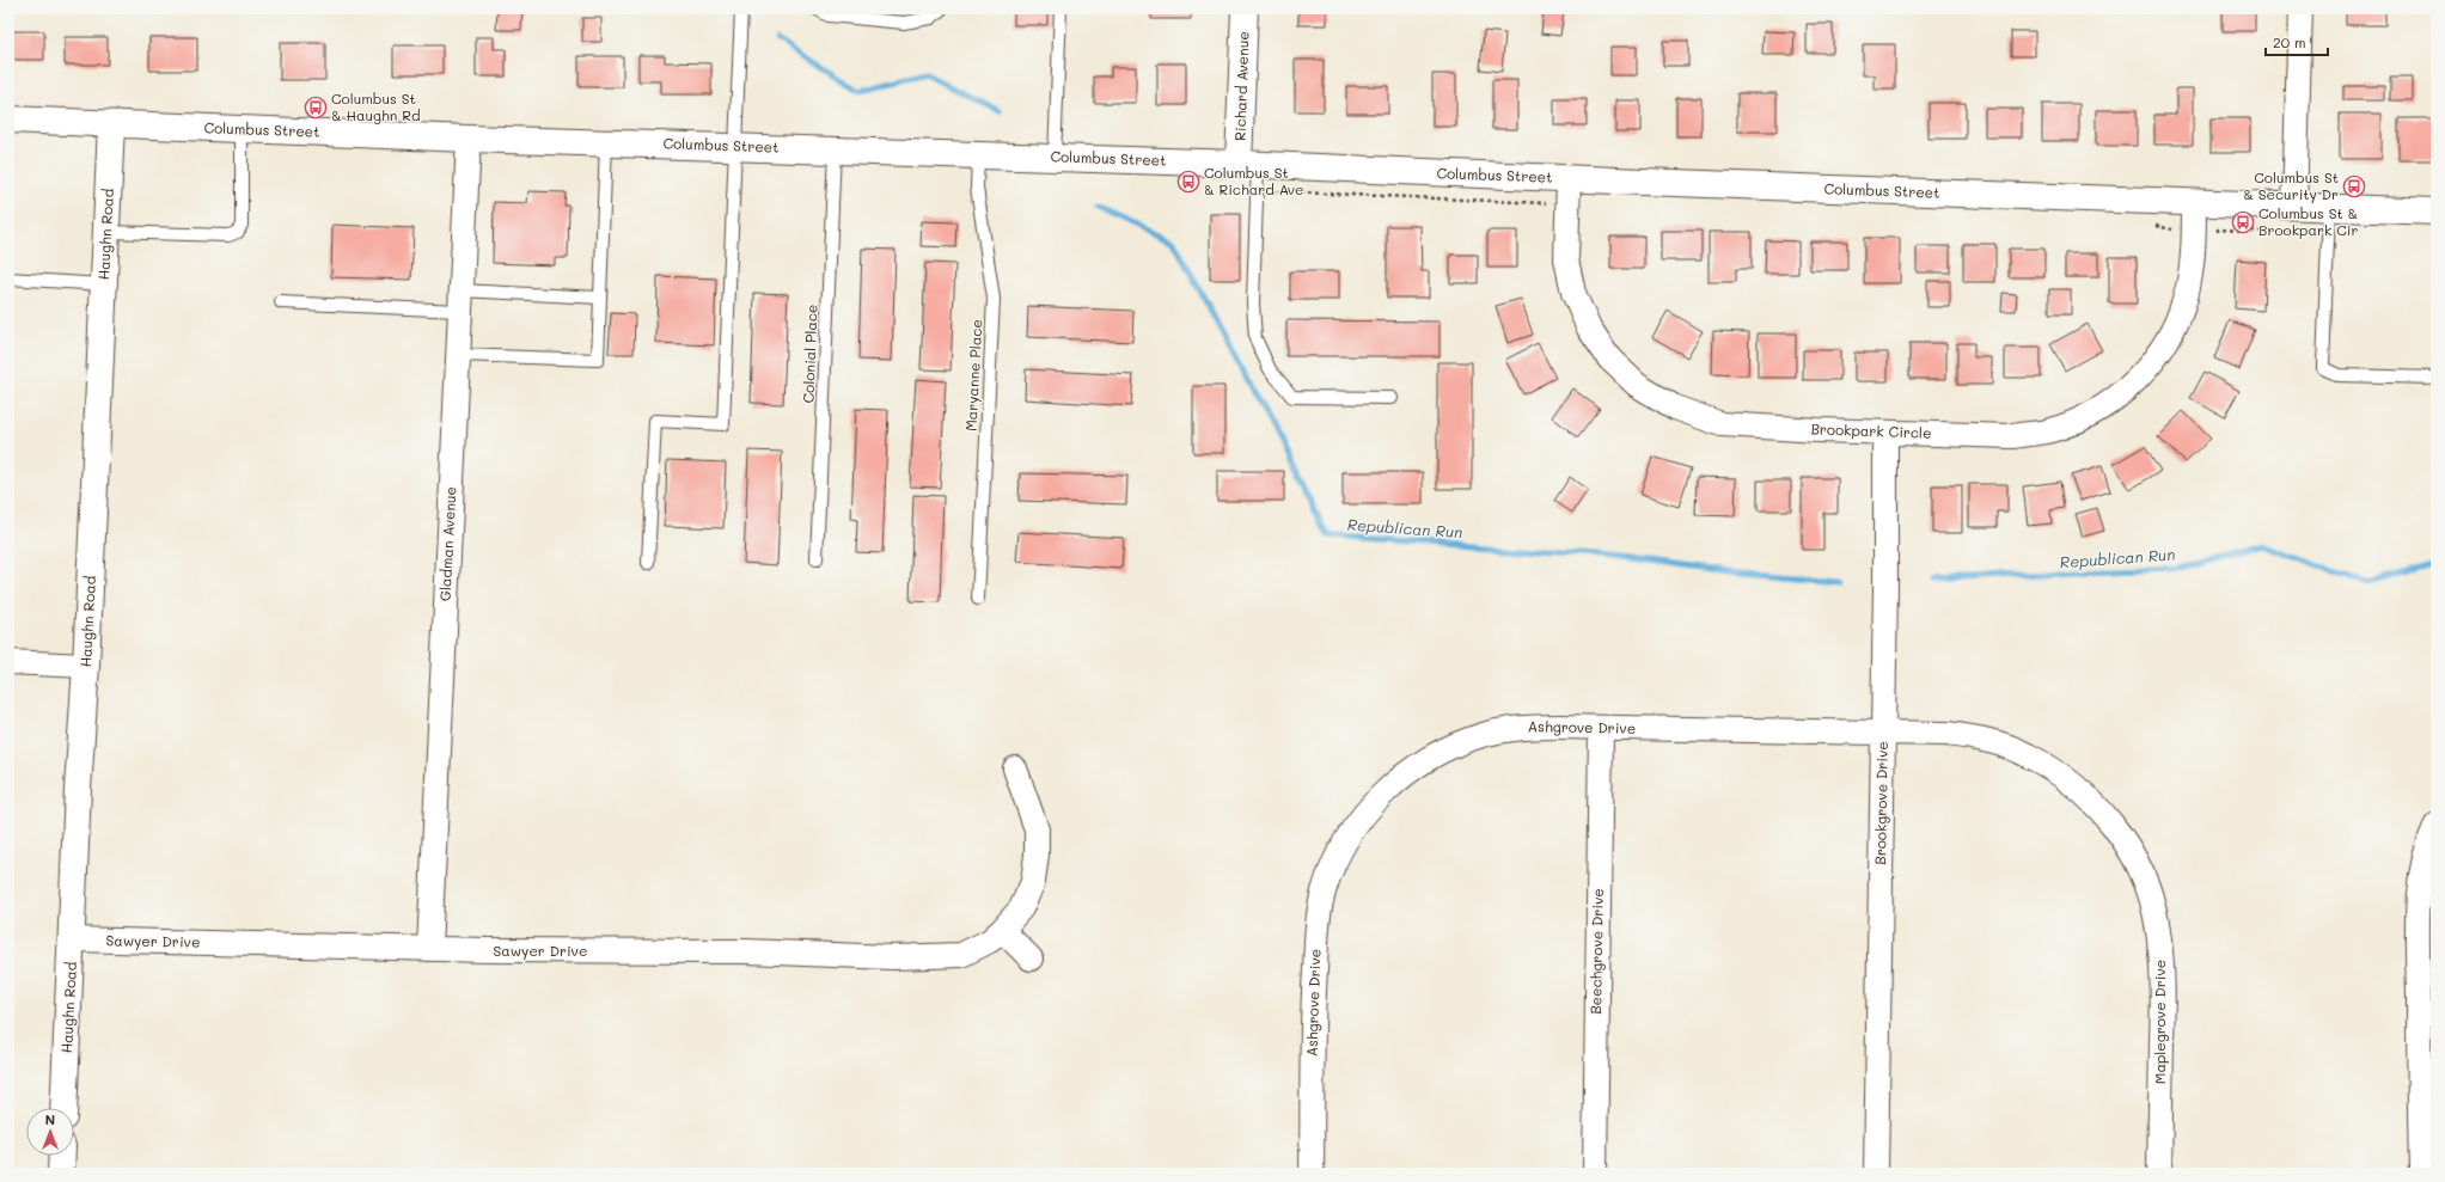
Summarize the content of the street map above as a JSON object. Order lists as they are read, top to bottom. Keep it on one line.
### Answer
{"streets":{"main road":["Richard Avenue","Columbus Street","Haughn Road"],"street":["Brookpark Circle","Gladman Avenue","Ashgrove Drive","Brookgrove Drive","Sawyer Drive","Beechgrove Drive","Maplegrove Drive"],"lane":["Colonial Place","Maryanne Place"]},"crossings":[["Richard Avenue","Columbus Street"],["Columbus Street","Haughn Road"],["Columbus Street","Colonial Place"],["Columbus Street","Maryanne Place"],["Columbus Street","Brookpark Circle"],["Columbus Street","Gladman Avenue"],["Haughn Road","Sawyer Drive"],["Brookpark Circle","Brookgrove Drive"],["Gladman Avenue","Sawyer Drive"],["Ashgrove Drive","Brookgrove Drive"],["Ashgrove Drive","Beechgrove Drive"],["Ashgrove Drive","Maplegrove Drive"],["Brookgrove Drive","Maplegrove Drive"]],"water":["Republican Run"],"places":{"bus stop":["Columbus St & Haughn Rd","Columbus St & Richard Ave","Columbus St & Security Dr","Columbus St & Brookpark Cir"]},"scale_bar":"20 m","north":"top"}
